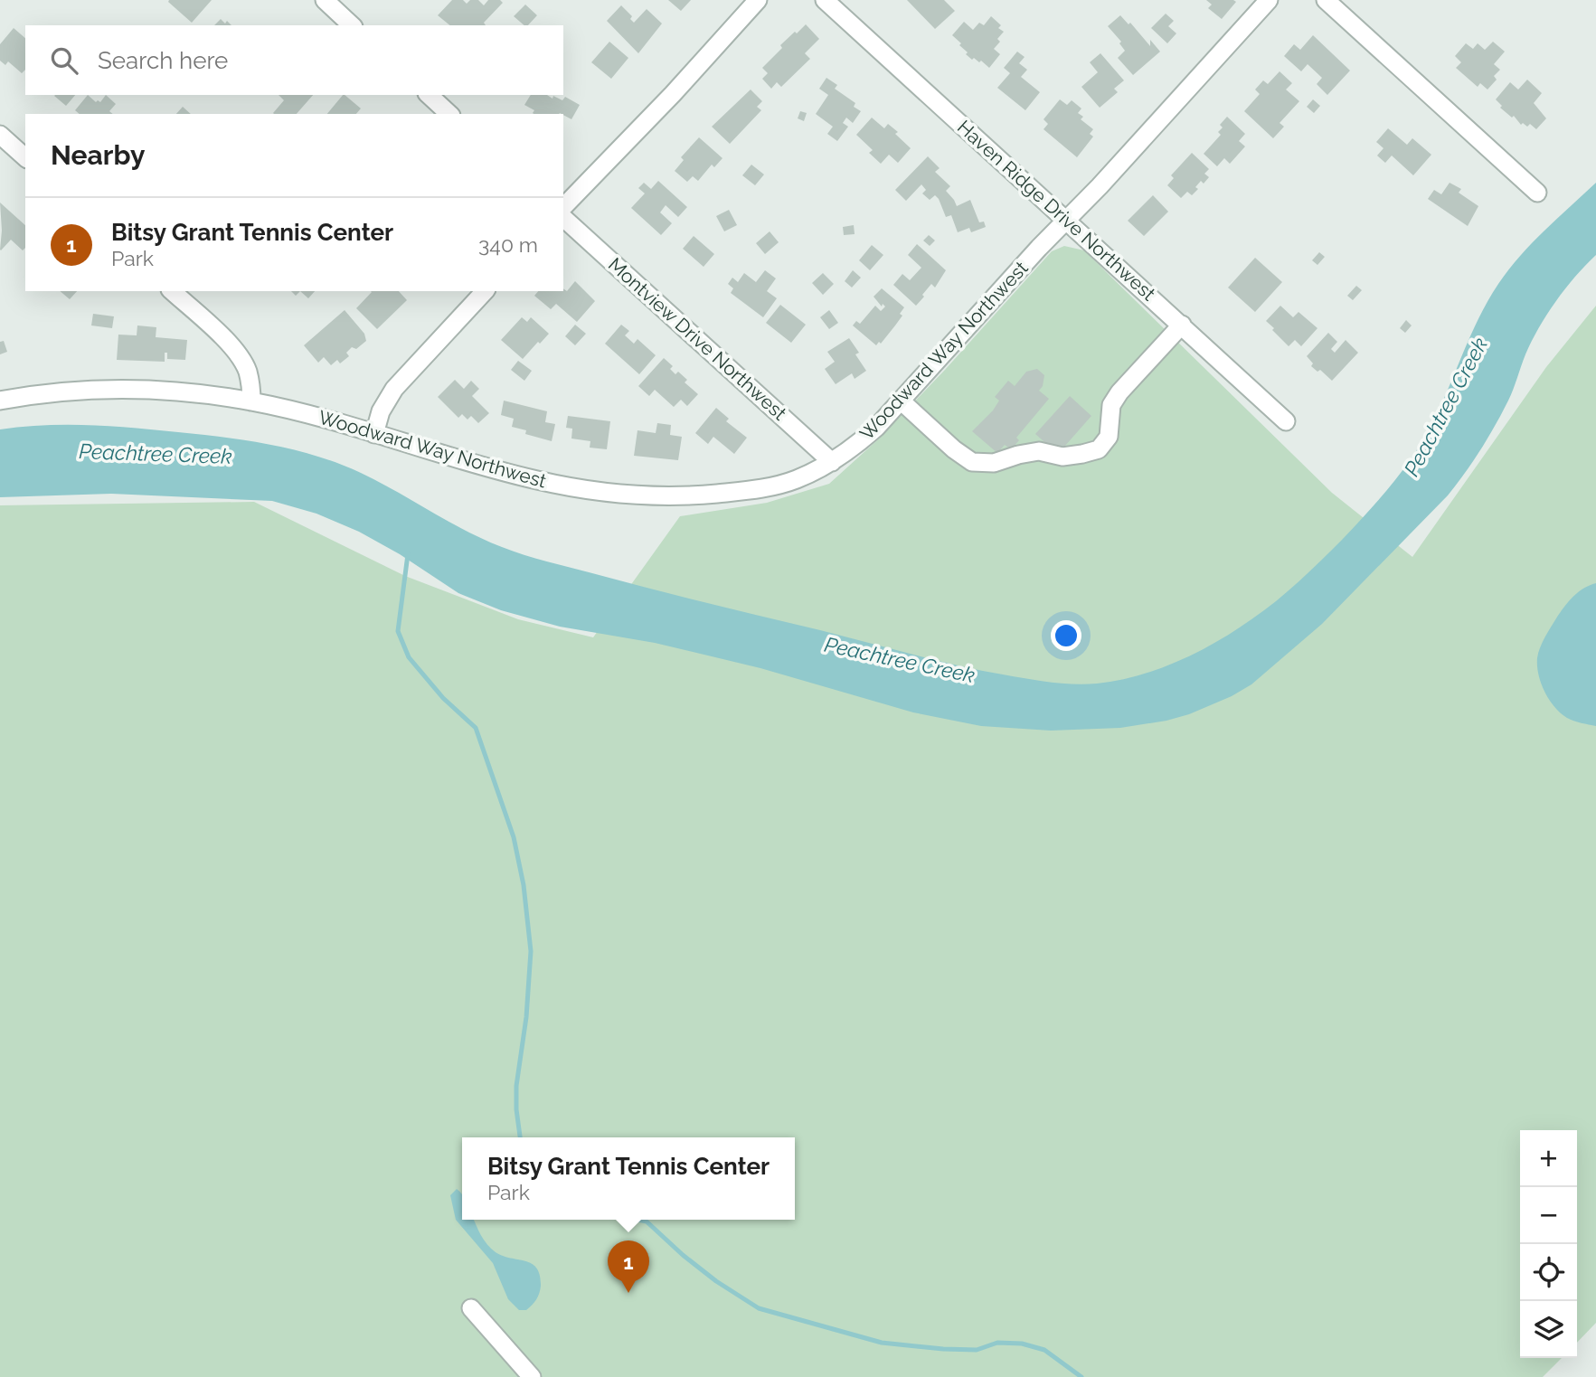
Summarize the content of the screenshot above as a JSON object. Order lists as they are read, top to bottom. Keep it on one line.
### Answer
{"streets":{"street":["Haven Ridge Drive Northwest","Montview Drive Northwest","Woodward Way Northwest"]},"crossings":[["Haven Ridge Drive Northwest","Woodward Way Northwest"],["Montview Drive Northwest","Woodward Way Northwest"]],"water":["Peachtree Creek"],"page":{"search":"Search here","heading":"Nearby","list":[{"mark":"1","name":"Bitsy Grant Tennis Center","note":"Park","value":"340 m"}],"map_buttons":["+","−"],"popup":["Bitsy Grant Tennis Center","Park"],"pins":"1"}}
